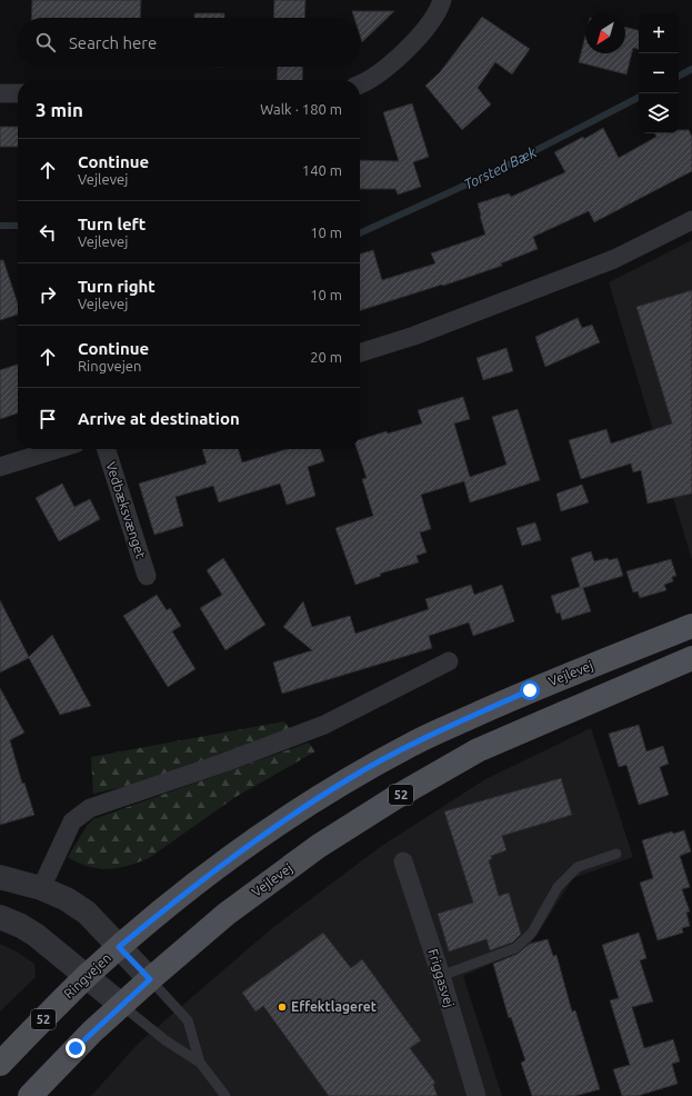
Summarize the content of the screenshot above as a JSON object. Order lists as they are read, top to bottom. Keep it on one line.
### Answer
{"streets":{"main road":["Vejlevej","52","Ringvejen"],"street":["Vedbæksvænget","Friggasvej"]},"crossings":[["Vejlevej","52"],["Vejlevej","Ringvejen"]],"water":["Torsted Bæk"],"places":["Effektlageret"],"north":"bottom left","page":{"map_buttons":["+","−"],"search":"Search here","heading":["3 min","Walk · 180 m"],"list":[["Continue","Vejlevej","140 m"],["Turn left","Vejlevej","10 m"],["Turn right","Vejlevej","10 m"],["Continue","Ringvejen","20 m"],"Arrive at destination"]}}
